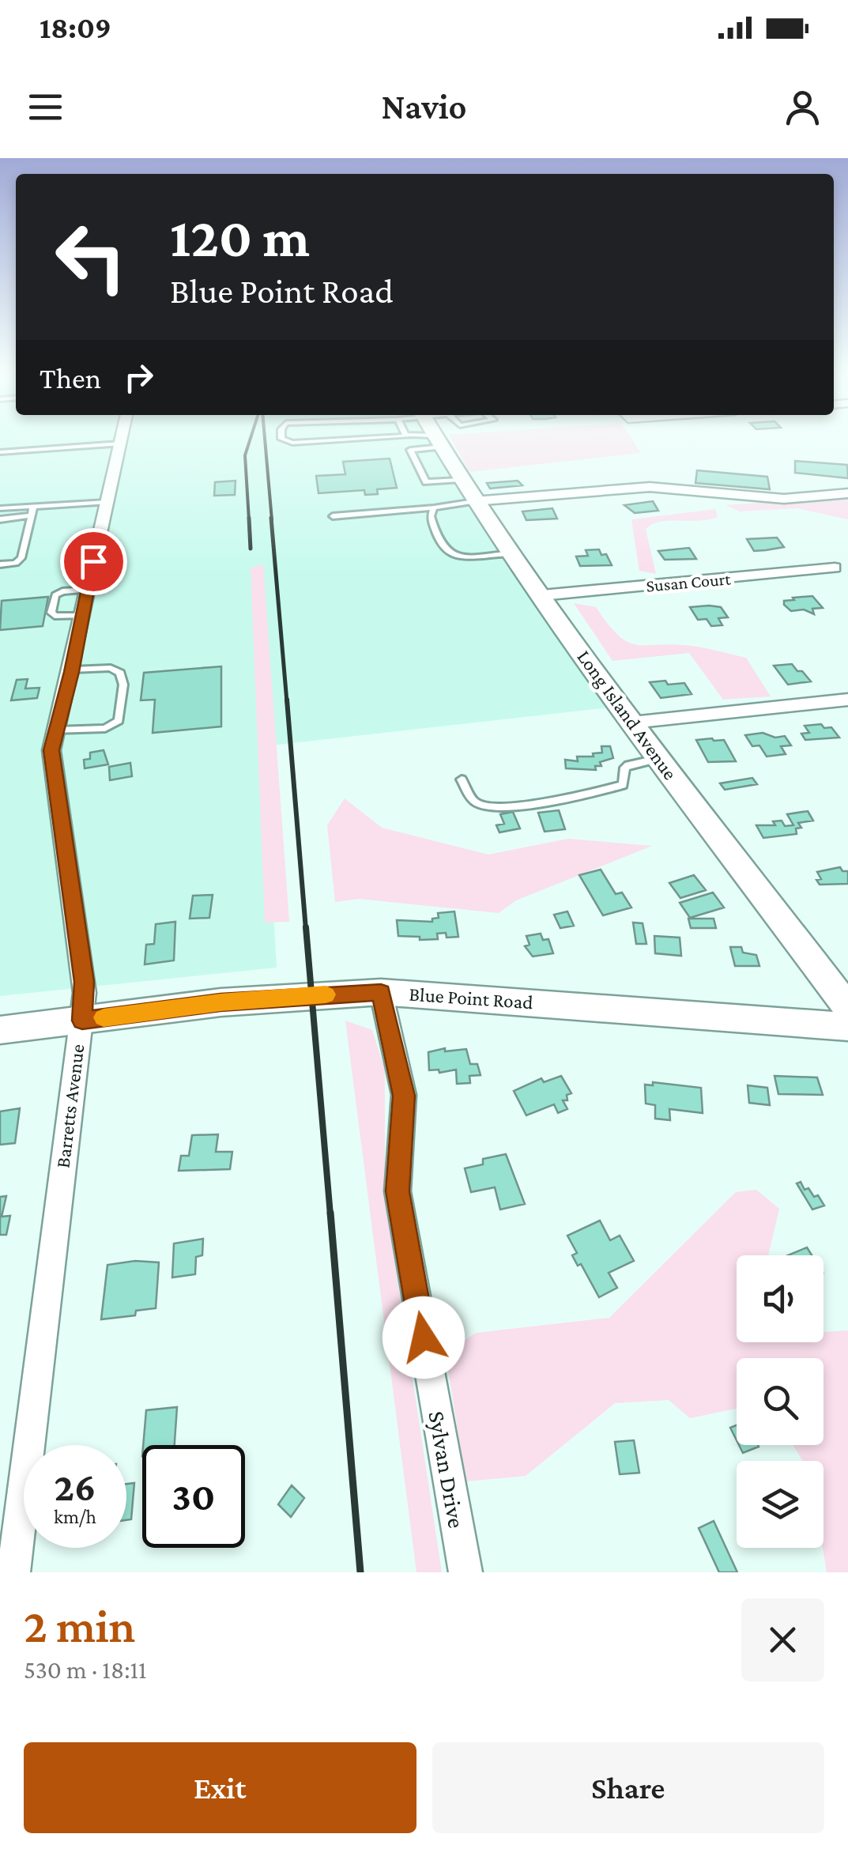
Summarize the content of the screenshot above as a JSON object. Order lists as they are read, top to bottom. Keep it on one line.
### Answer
{"streets":{"street":["Susan Court","Long Island Avenue","Blue Point Road","Barretts Avenue","Sylvan Drive"]},"crossings":[["Susan Court","Long Island Avenue"],["Blue Point Road","Barretts Avenue"],["Blue Point Road","Sylvan Drive"]],"page":{"status":"18:09","header":"Navio","turn":["120 m","Blue Point Road"],"then":"Then","speed":"26 km/h","limit":"30","heading":["2 min","530 m · 18:11"],"buttons":["Exit","Share"]}}
